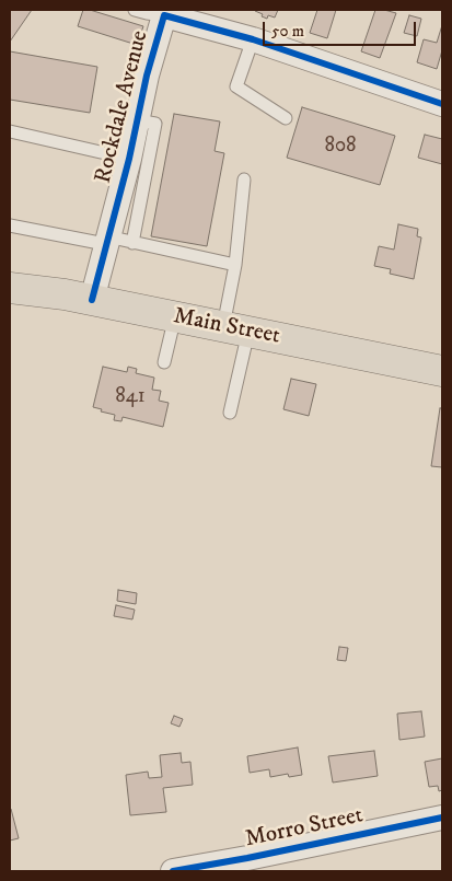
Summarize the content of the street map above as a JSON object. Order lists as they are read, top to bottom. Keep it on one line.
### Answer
{"streets":{"main road":["Main Street"],"street":["Rockdale Avenue","Morro Street"]},"crossings":[["Rockdale Avenue","Main Street"]],"house_numbers":["808","841"],"scale_bar":"50 m"}
